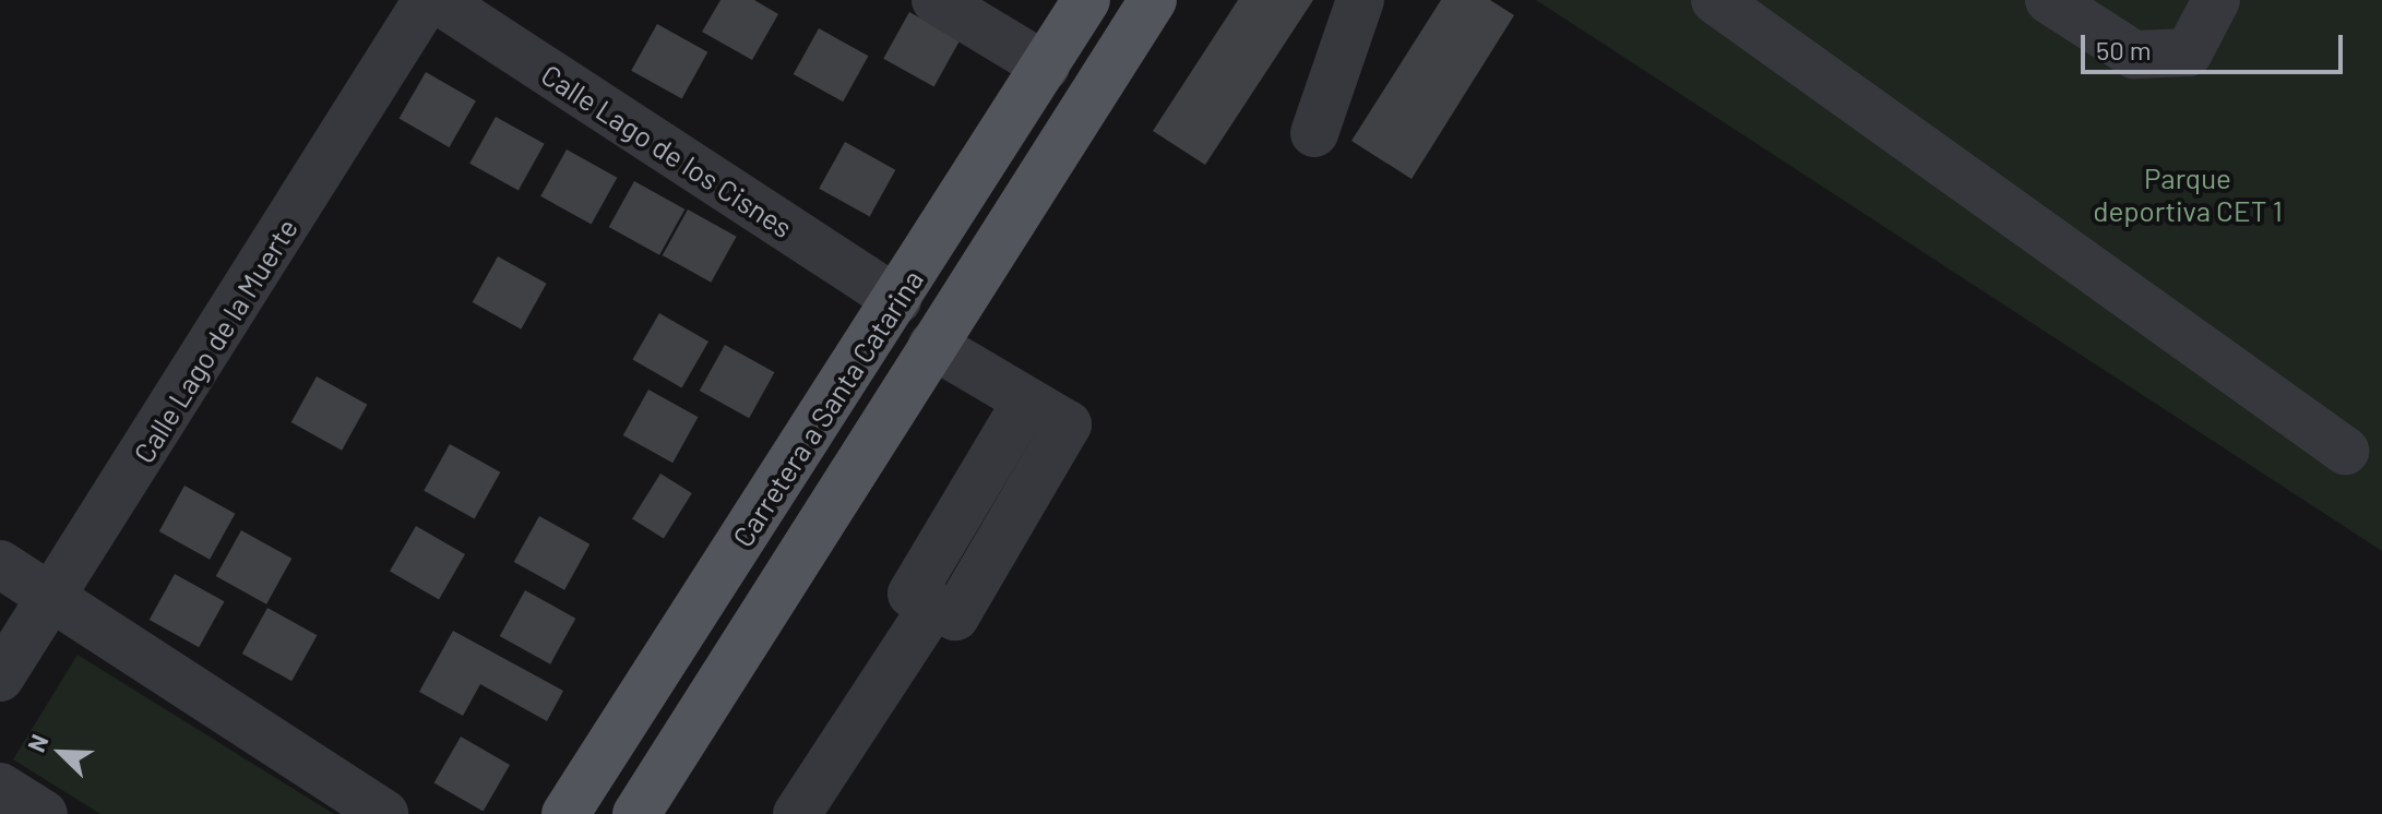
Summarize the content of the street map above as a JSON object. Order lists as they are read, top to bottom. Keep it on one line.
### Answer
{"streets":{"main road":["Carretera a Santa Catarina"],"street":["Calle Lago de los Cisnes","Calle Lago de la Muerte"]},"crossings":[["Calle Lago de los Cisnes","Carretera a Santa Catarina"]],"parks":["Parque deportiva CET 1"],"scale_bar":"50 m","north":"top left"}
